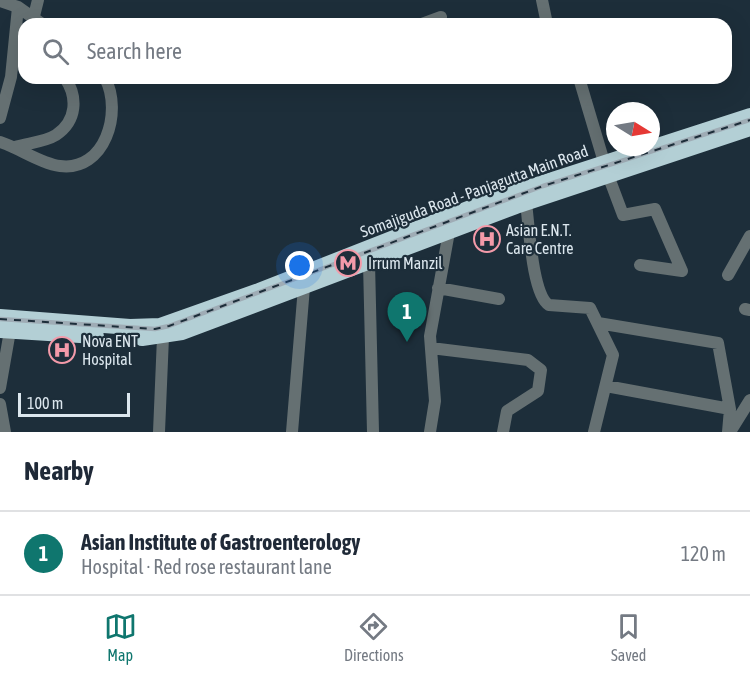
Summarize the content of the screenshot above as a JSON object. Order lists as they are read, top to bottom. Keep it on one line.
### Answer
{"streets":{"highway":["Somajiguda Road - Panjagutta Main Road"]},"places":{"hospital":["Asian E.N.T. Care Centre","Nova ENT Hospital"],"metro station":["Irrum Manzil"]},"scale_bar":"100 m","north":"right","page":{"search":"Search here","pins":"1","scale":"100 m","heading":"Nearby","list":[{"mark":"1","name":"Asian Institute of Gastroenterology","note":"Hospital · Red rose restaurant lane","value":"120 m"}],"nav":["Map","Directions","Saved"]}}
